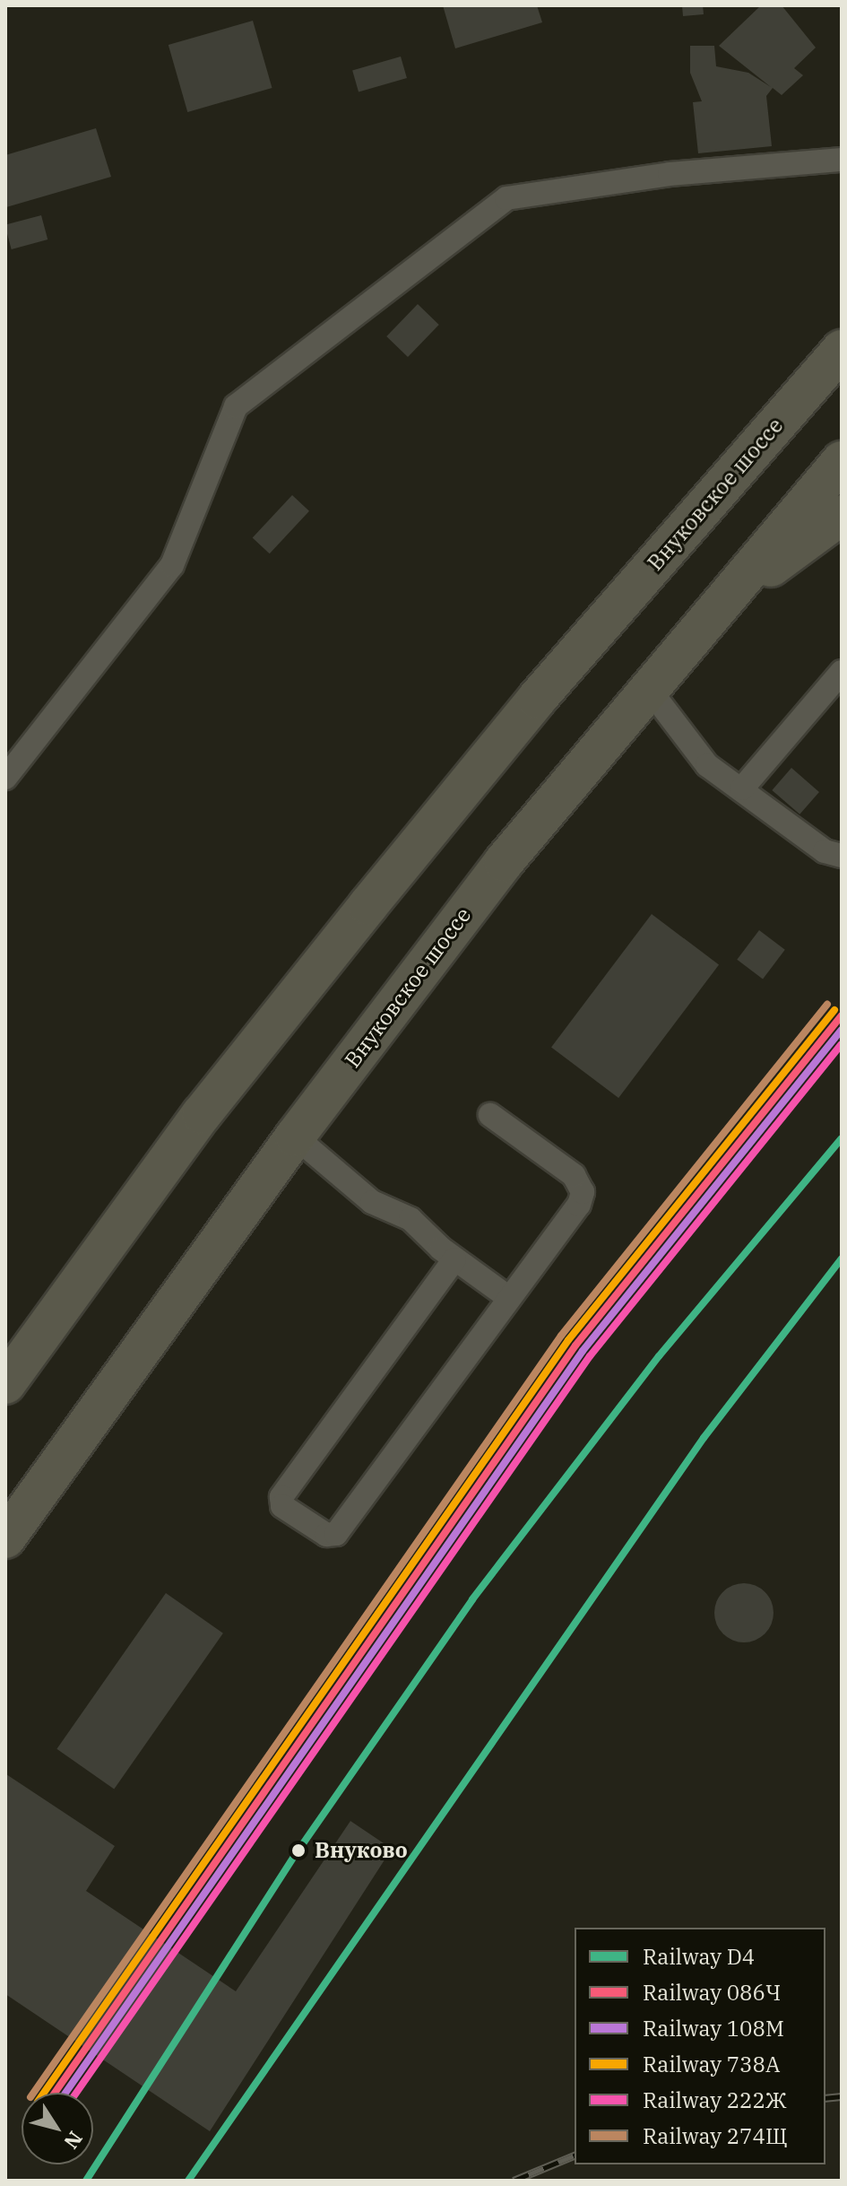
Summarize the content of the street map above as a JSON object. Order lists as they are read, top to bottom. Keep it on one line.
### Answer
{"streets":{"main road":["Внуковское шоссе"]},"places":["Внуково"],"lines":["rail line 274Щ","rail line 738А","rail line 086Ч","rail line 108М","rail line 222Ж","rail line D4"],"legend":["Railway D4","Railway 086Ч","Railway 108М","Railway 738А","Railway 222Ж","Railway 274Щ"],"north":"bottom right"}
